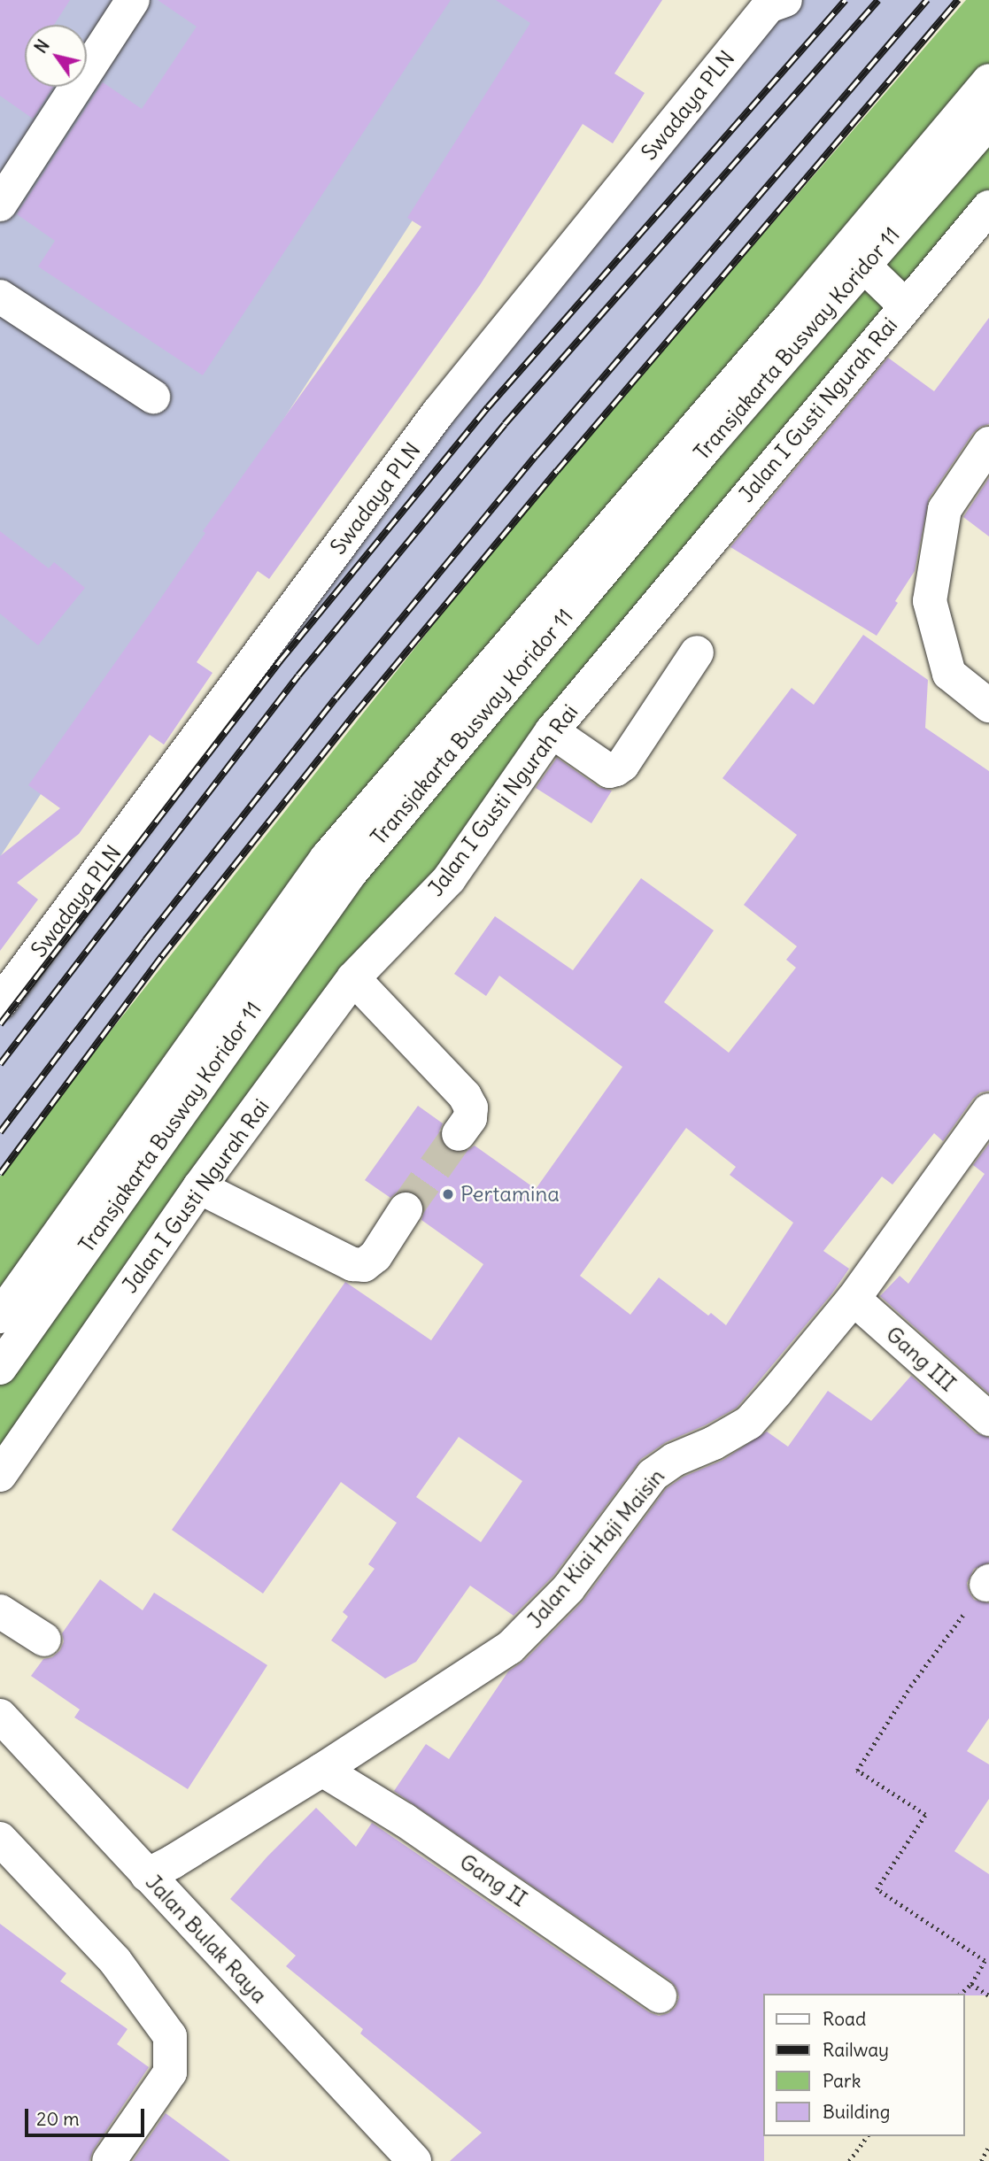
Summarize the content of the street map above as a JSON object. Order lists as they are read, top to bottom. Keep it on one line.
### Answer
{"streets":{"street":["Swadaya PLN","Transjakarta Busway Koridor 11","Jalan I Gusti Ngurah Rai","Gang III","Jalan Kiai Haji Maisin","Gang II","Jalan Bulak Raya"]},"crossings":[["Gang III","Jalan Kiai Haji Maisin"],["Jalan Kiai Haji Maisin","Gang II"],["Jalan Kiai Haji Maisin","Jalan Bulak Raya"]],"places":["Pertamina"],"legend":["Road","Railway","Park","Building"],"scale_bar":"20 m","north":"top left"}
